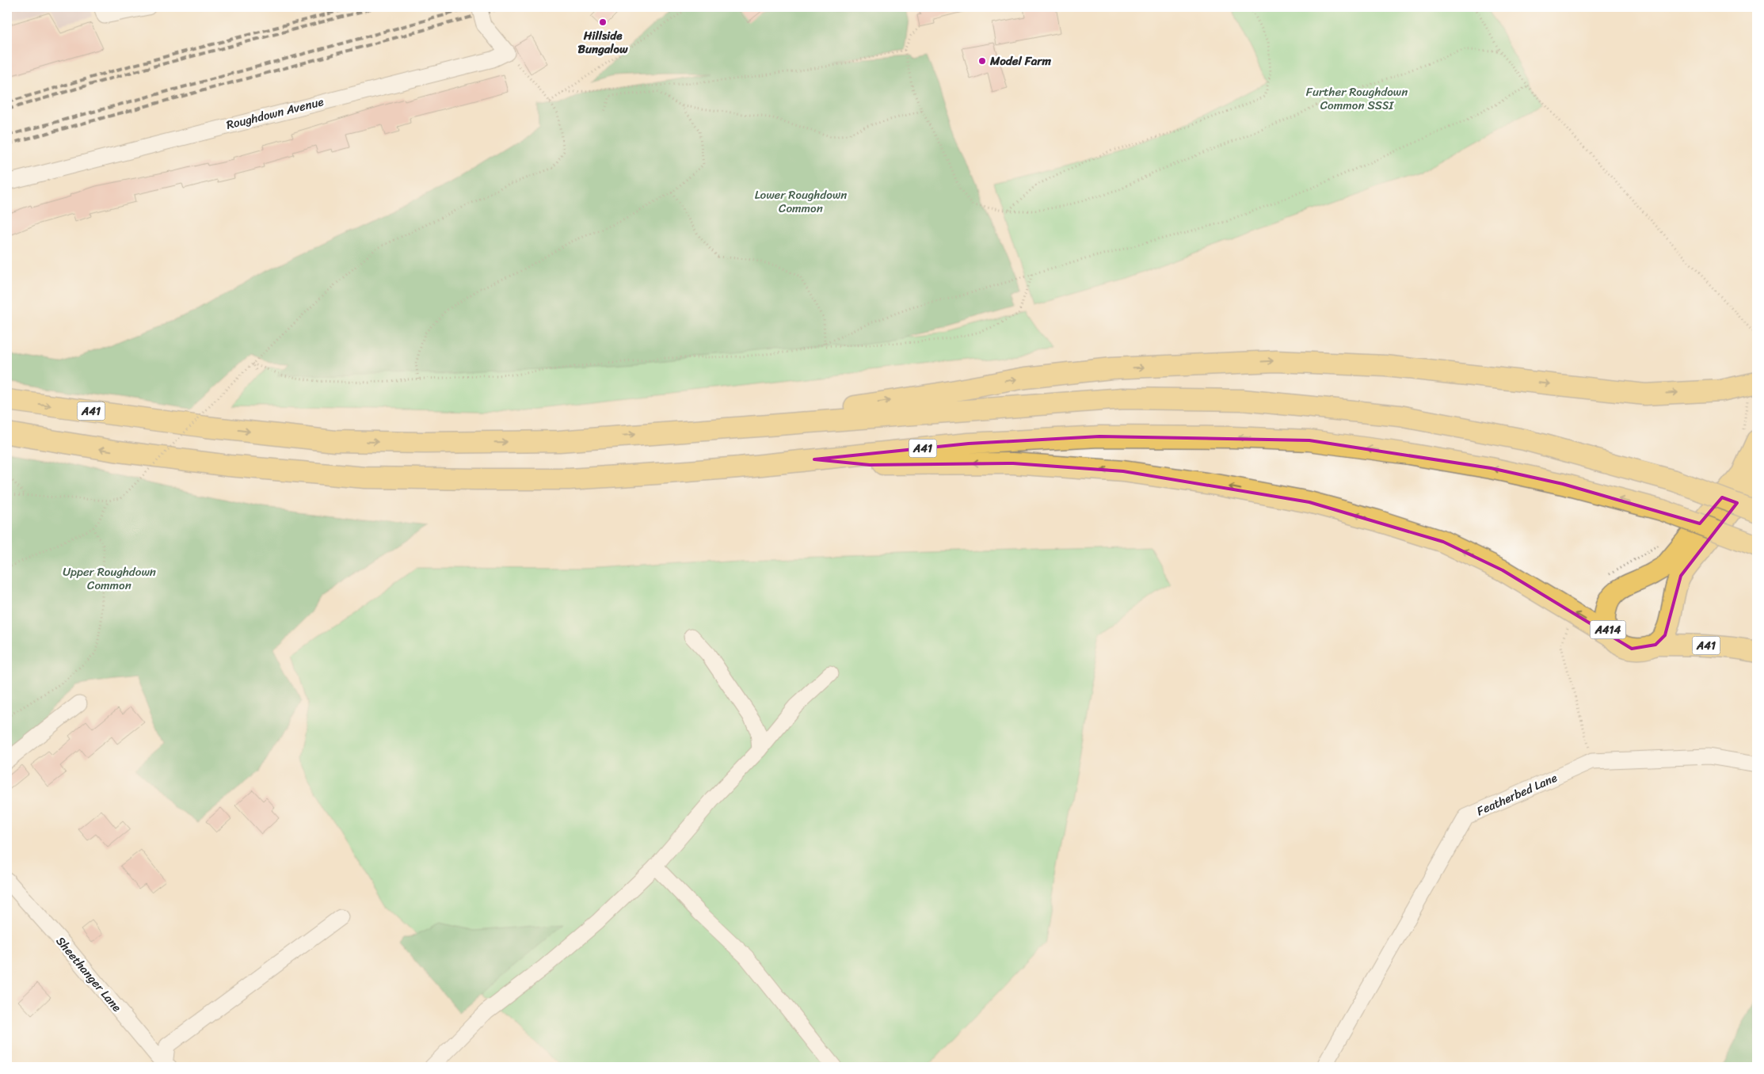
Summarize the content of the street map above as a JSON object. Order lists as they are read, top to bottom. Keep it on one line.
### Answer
{"streets":{"highway":["A41","A414"],"street":["Roughdown Avenue","Featherbed Lane","Sheethanger Lane"]},"crossings":[["A41","A414"]],"parks":["Further Roughdown Common SSSI","Lower Roughdown Common","Upper Roughdown Common"],"places":["Hillside Bungalow","Model Farm"]}
